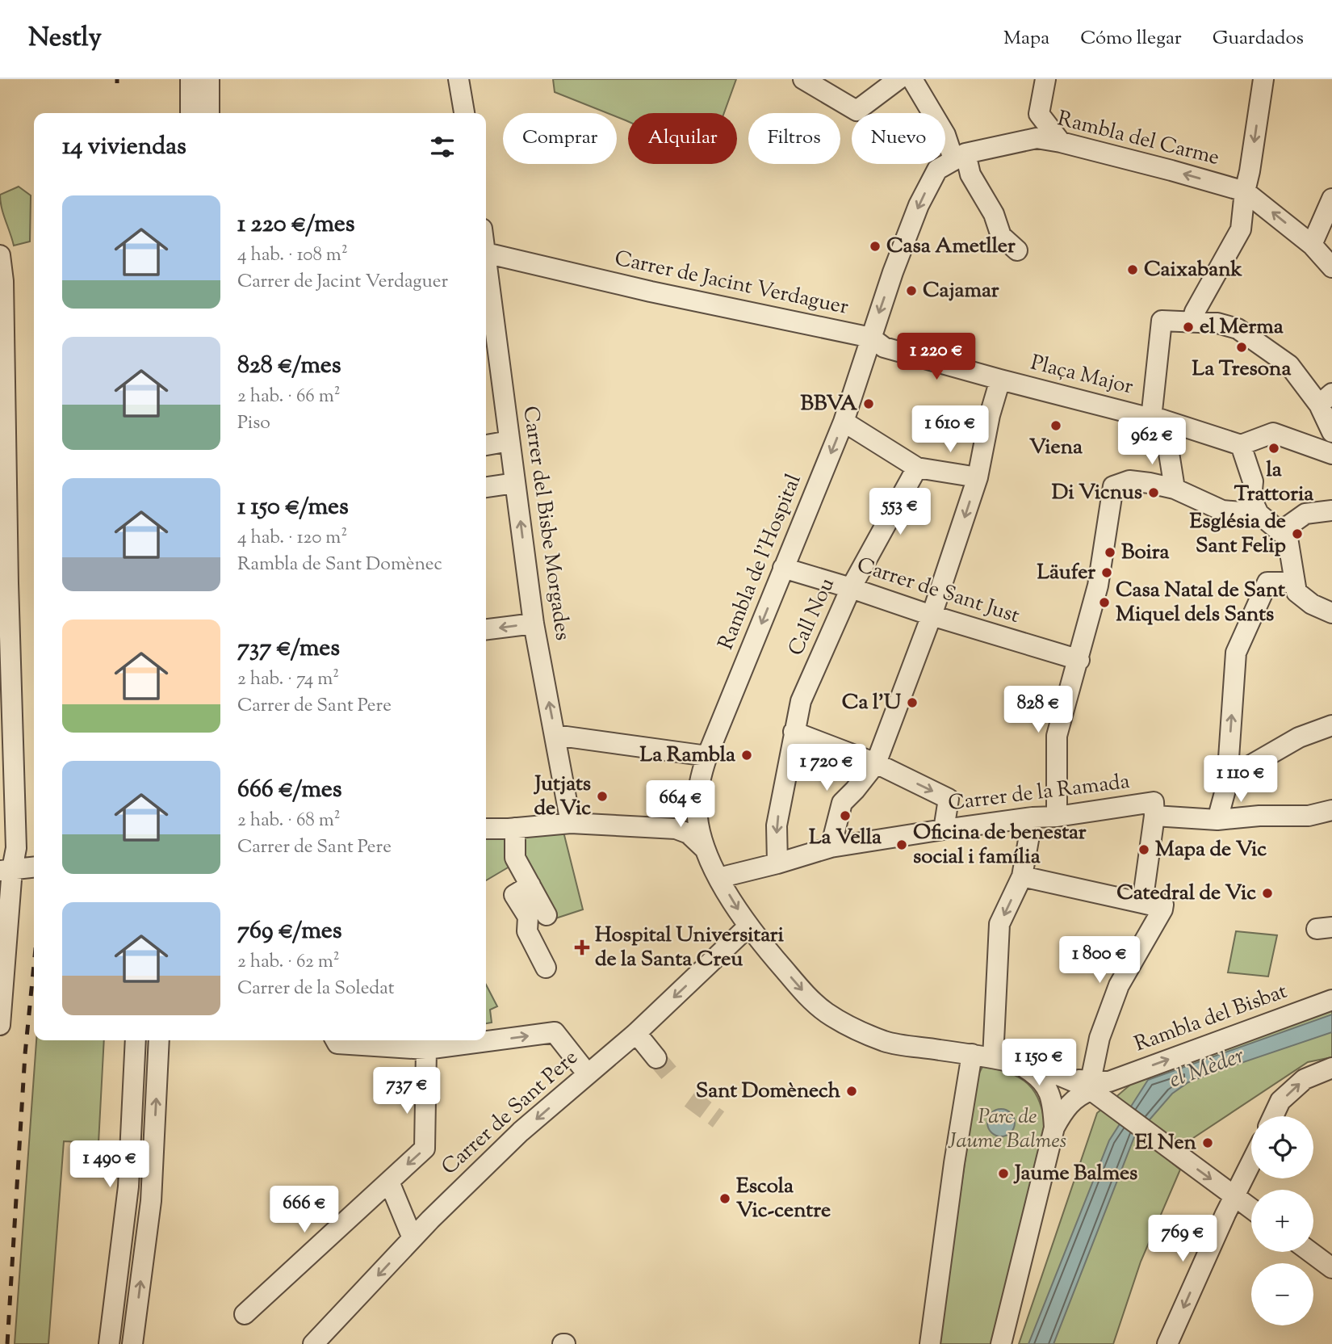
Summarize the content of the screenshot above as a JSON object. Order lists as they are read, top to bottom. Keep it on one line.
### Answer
{"streets":{"street":["Rambla del Carme","Carrer de Jacint Verdaguer","Plaça Major","Carrer del Bisbe Morgades","Rambla de l'Hospital","Carrer de Sant Just","Call Nou","Carrer de la Ramada","Rambla del Bisbat","Carrer de Sant Pere"]},"crossings":[["Rambla del Carme","Rambla de l'Hospital"],["Carrer de Jacint Verdaguer","Plaça Major"],["Carrer de Jacint Verdaguer","Rambla de l'Hospital"],["Rambla de l'Hospital","Carrer de Sant Just"],["Rambla de l'Hospital","Carrer de la Ramada"],["Rambla de l'Hospital","Rambla del Bisbat"],["Rambla de l'Hospital","Carrer de Sant Pere"],["Carrer de Sant Just","Call Nou"],["Call Nou","Carrer de la Ramada"]],"one_way":["Rambla del Carme","Carrer del Bisbe Morgades"],"water":["el Mèder"],"parks":["Parc de Jaume Balmes"],"places":{"other":["Casa Ametller","Caixabank","Cajamar","el Merma","La Tresona","BBVA","Viena","la Trattoria","Di Vicnus","Església de Sant Felip","Boira","Läufer","Casa Natal de Sant Miquel dels Sants","Ca l'U","La Rambla","Jutjats de Vic","La Vella","Oficina de benestar social i família","Mapa de Vic","Catedral de Vic","Sant Domènech","El Nen","Jaume Balmes","Escola Vic-centre"],"health":["Hospital Universitari de la Santa Creu"]},"page":{"header":"Nestly","nav":["Mapa","Cómo llegar","Guardados"],"chip":["Comprar","Alquilar","Filtros","Nuevo"],"heading":"14 viviendas","list":[{"name":"1 220 €/mes","note":"4 hab. · 108 m² · Carrer de Jacint Verdaguer"},{"name":"828 €/mes","note":"2 hab. · 66 m² · Piso"},{"name":"1 150 €/mes","note":"4 hab. · 120 m² · Rambla de Sant Domènec"},{"name":"737 €/mes","note":"2 hab. · 74 m² · Carrer de Sant Pere"},{"name":"666 €/mes","note":"2 hab. · 68 m² · Carrer de Sant Pere"},{"name":"769 €/mes","note":"2 hab. · 62 m² · Carrer de la Soledat"}],"price":["1 220 €","1 610 €","962 €","553 €","828 €","1 720 €","1 110 €","664 €","1 800 €","1 150 €","737 €","1 490 €","666 €","769 €"],"map_buttons":["+","−"]}}
